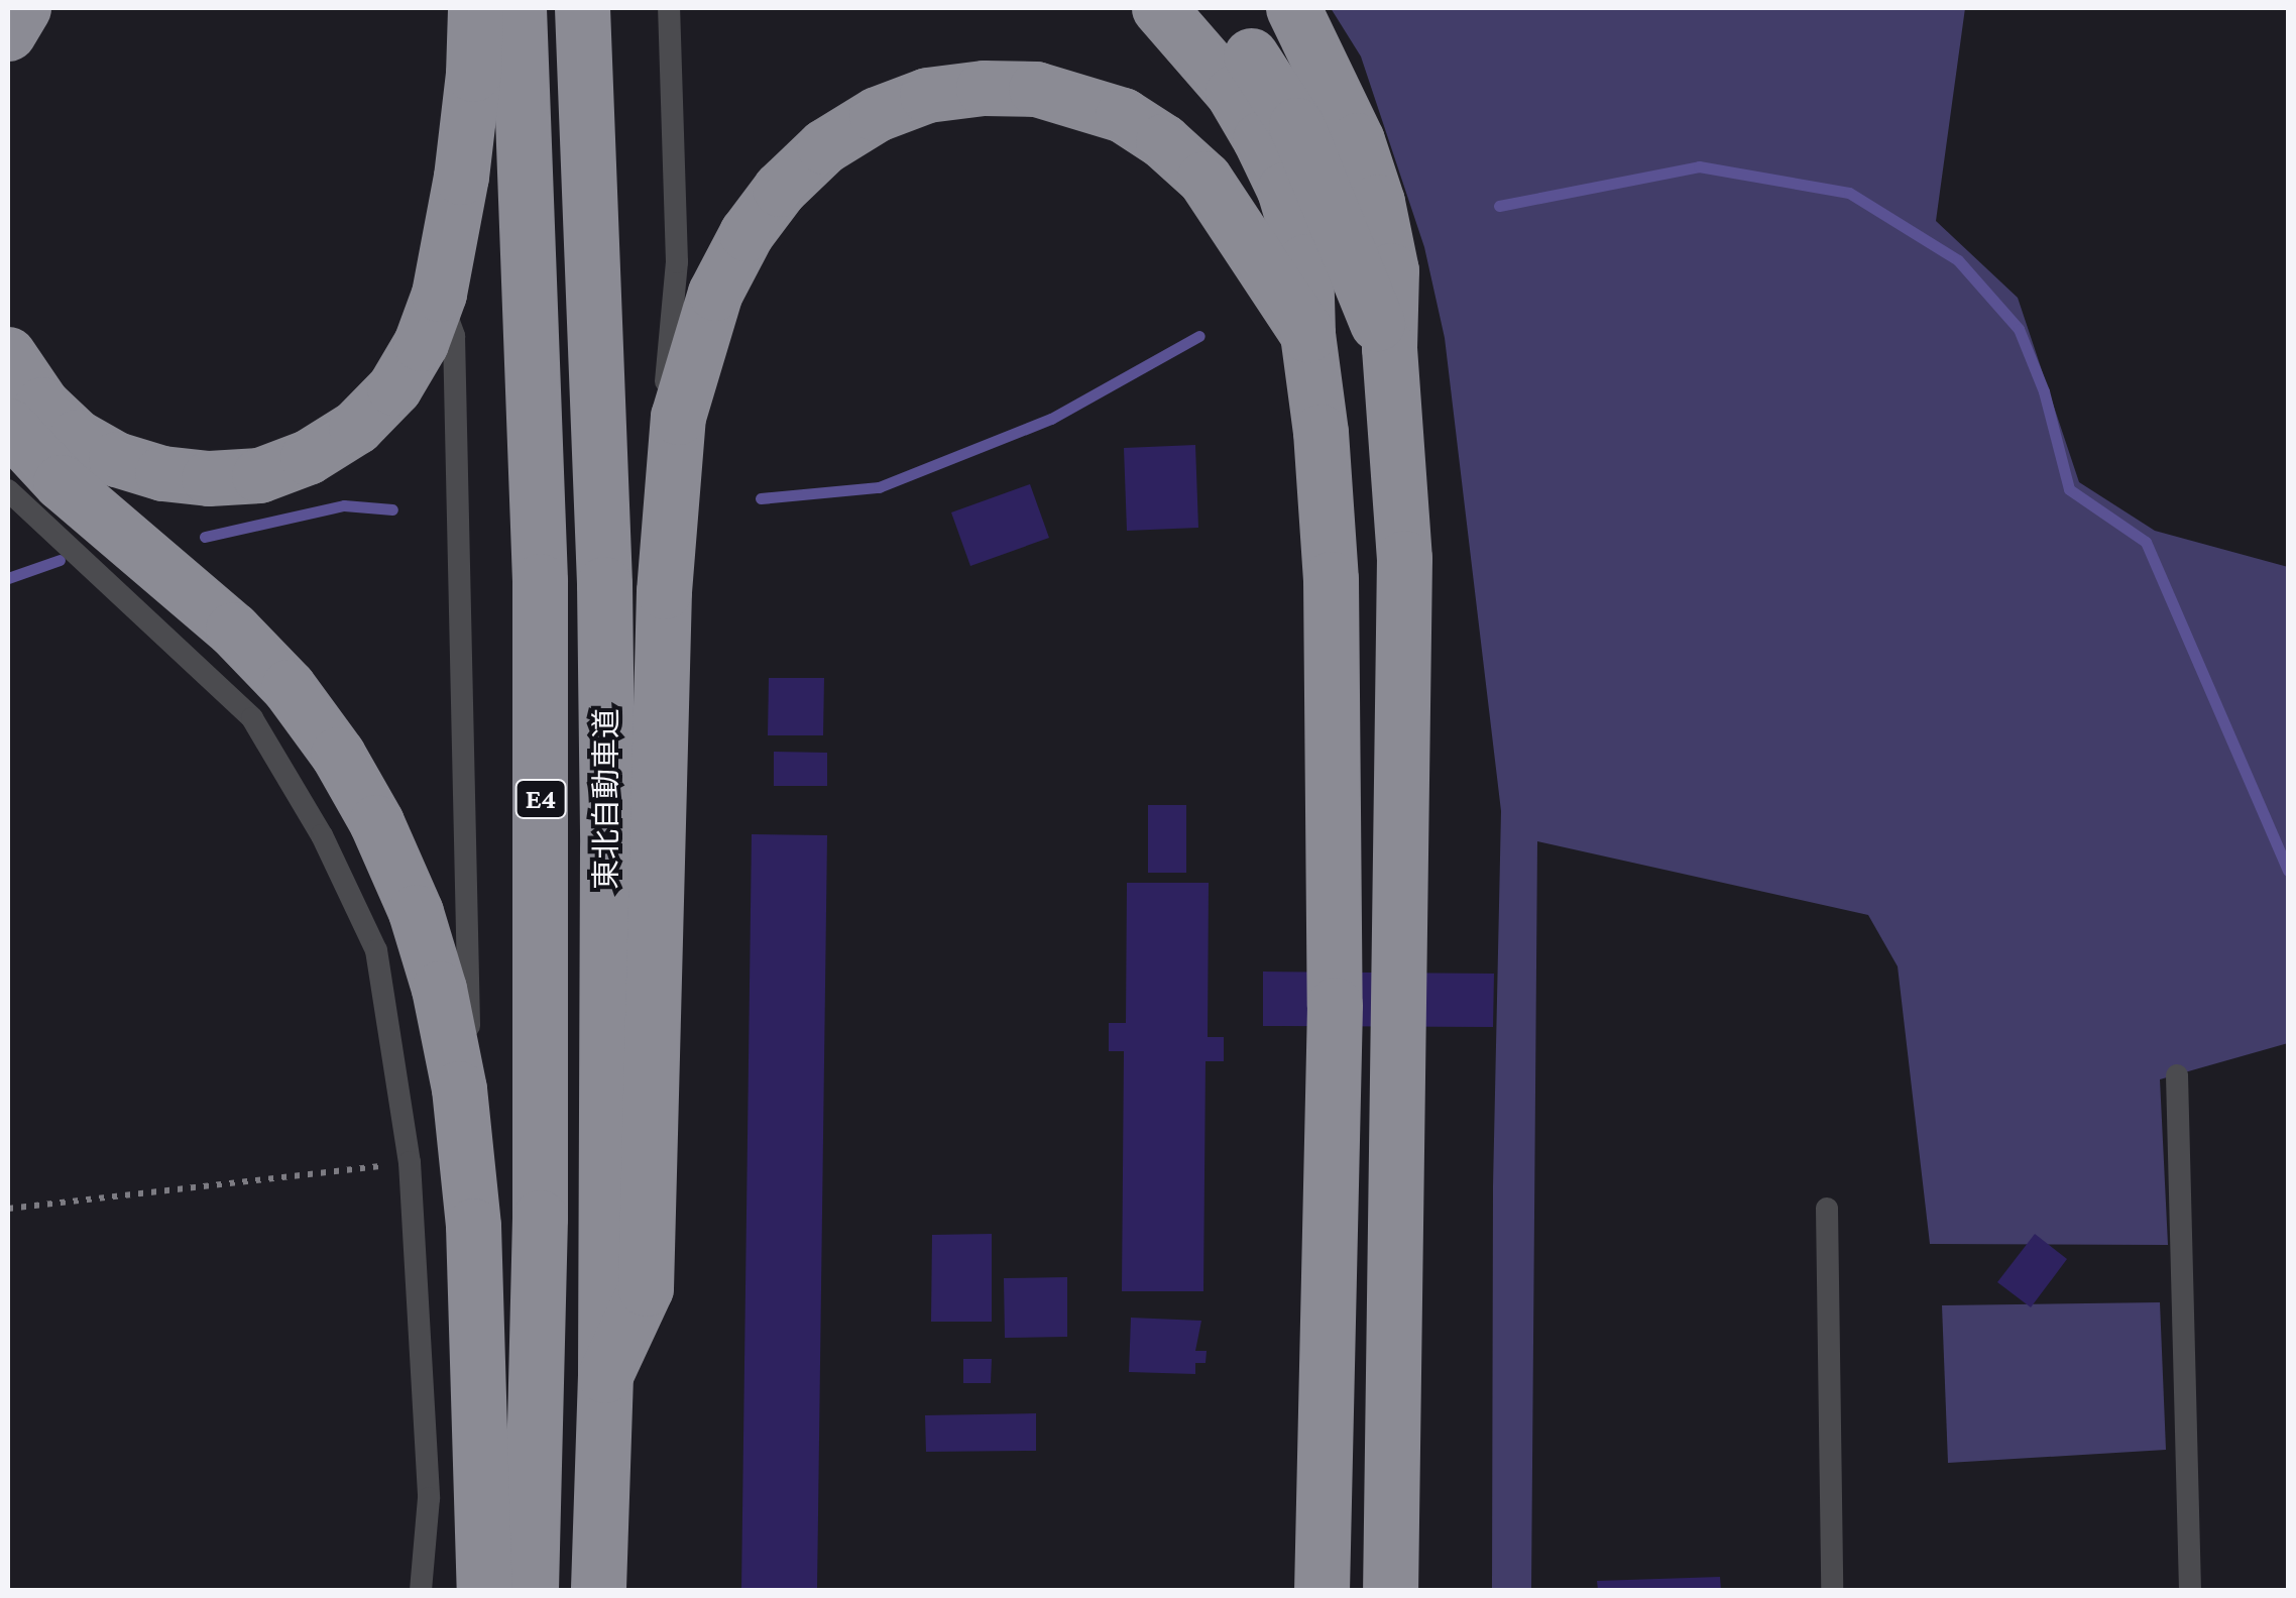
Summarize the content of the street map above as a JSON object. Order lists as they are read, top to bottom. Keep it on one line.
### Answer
{"streets":{"highway":["E4","東北自動車道"]}}
